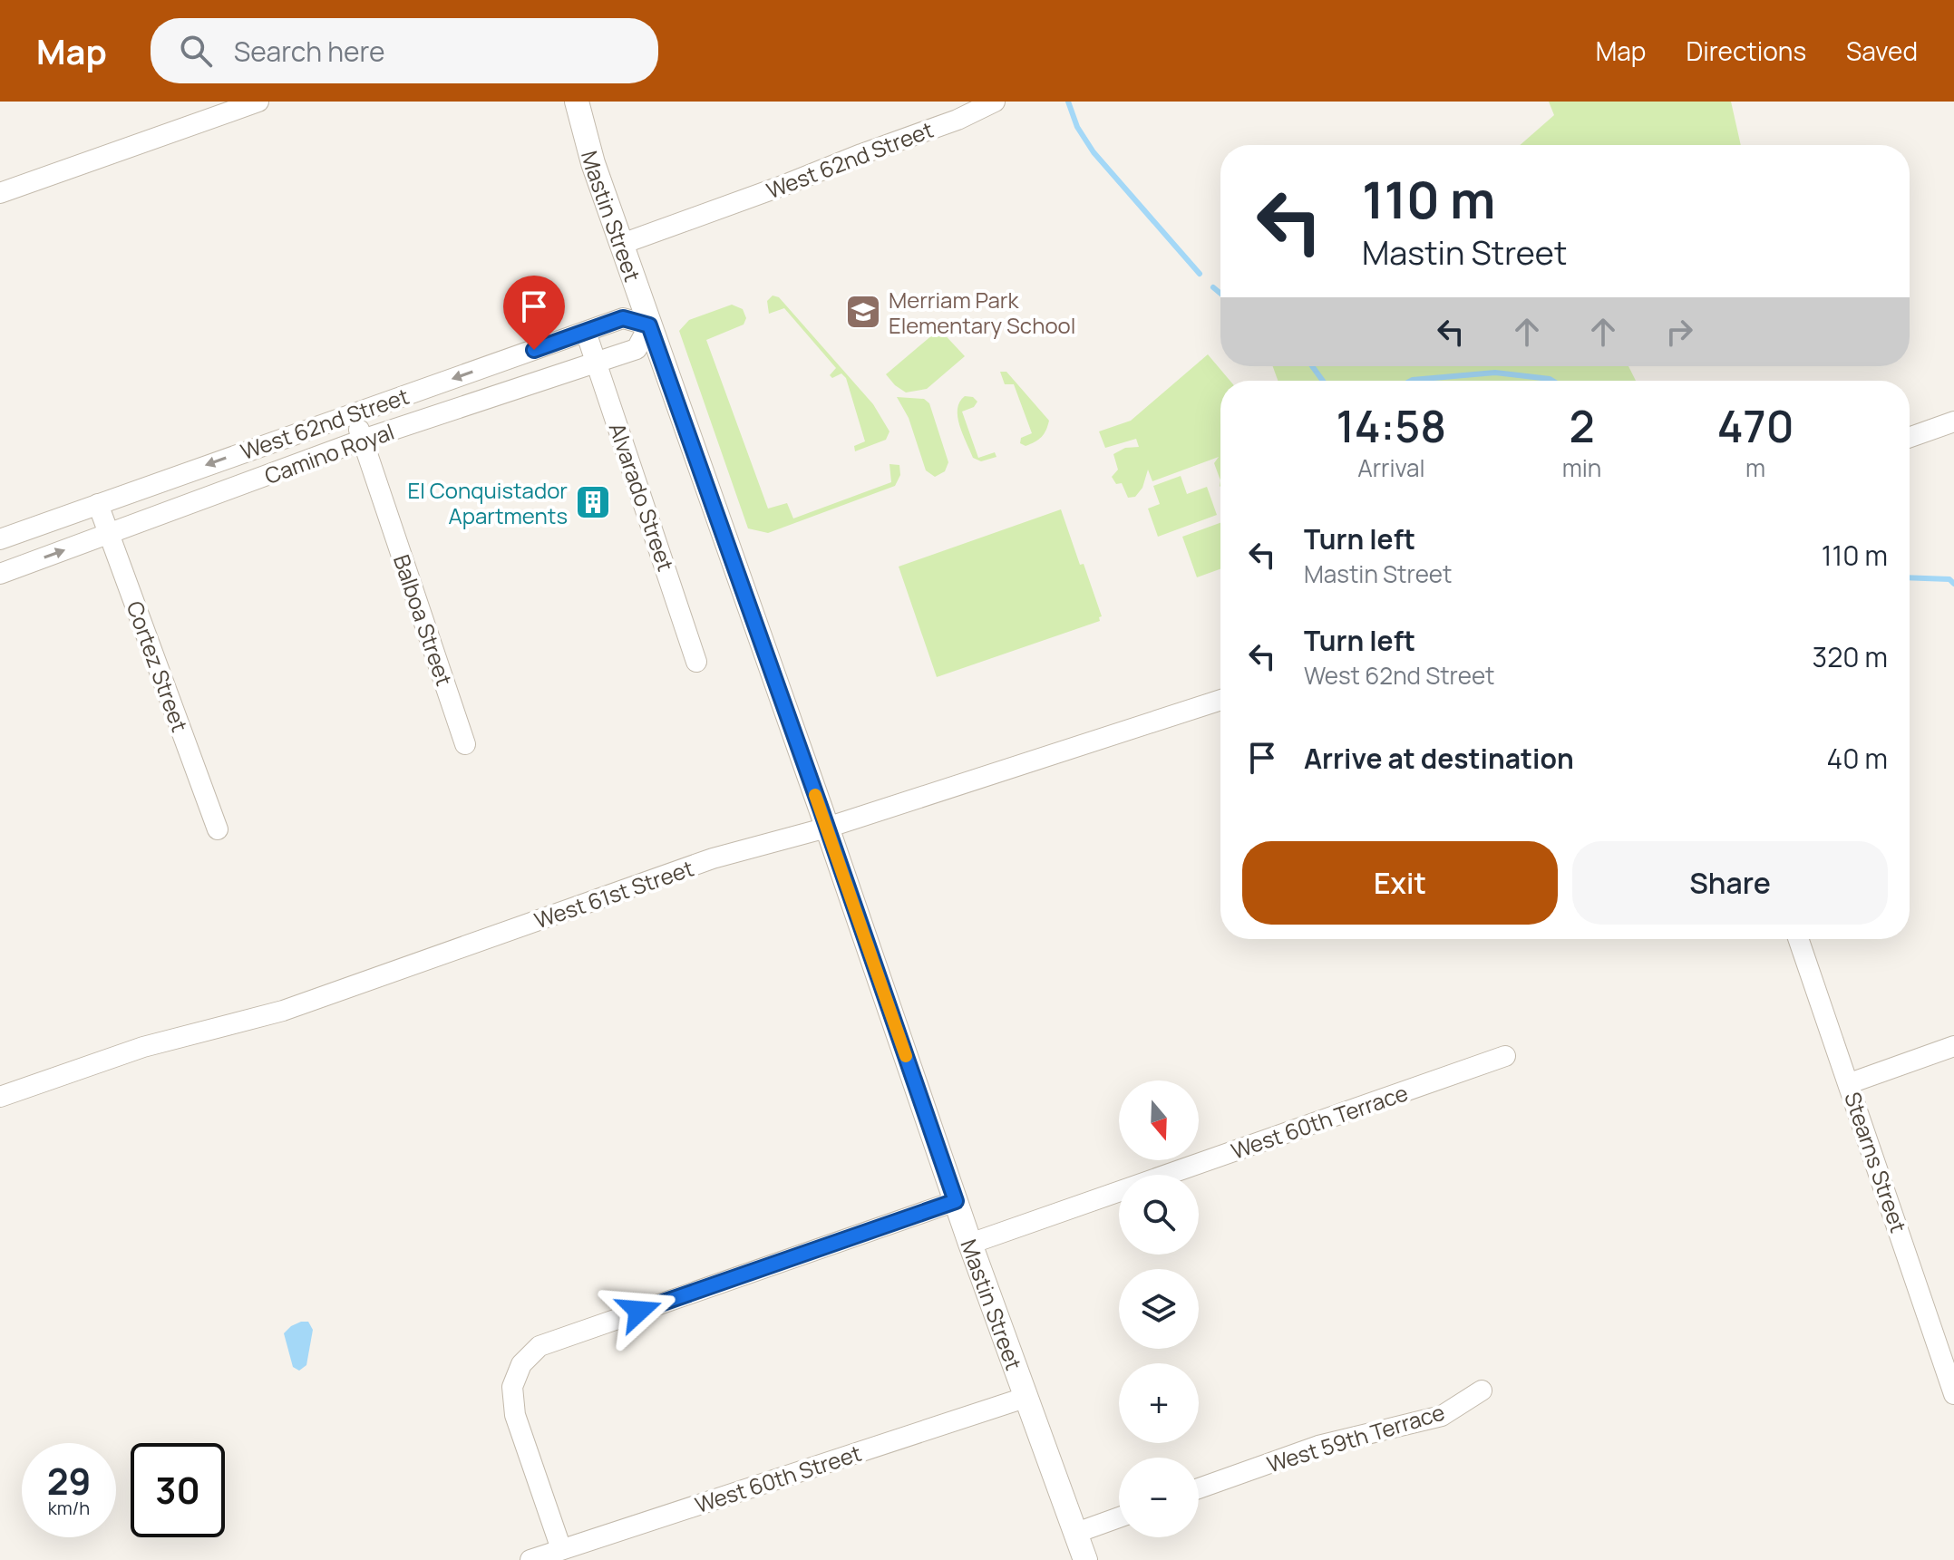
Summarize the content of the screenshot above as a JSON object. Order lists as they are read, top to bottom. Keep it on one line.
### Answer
{"streets":{"street":["West 62nd Street","Mastin Street","Camino Royal","Alvarado Street","Balboa Street","Cortez Street","West 61st Street","West 60th Terrace","Stearns Street","West 59th Terrace","West 60th Street"]},"crossings":[["West 62nd Street","Mastin Street"],["West 62nd Street","Camino Royal"],["West 62nd Street","Alvarado Street"],["West 62nd Street","Balboa Street"],["West 62nd Street","Cortez Street"],["Mastin Street","Camino Royal"],["Mastin Street","West 61st Street"],["Mastin Street","West 60th Terrace"],["Mastin Street","West 60th Street"],["Camino Royal","Alvarado Street"],["Camino Royal","Balboa Street"],["Camino Royal","Cortez Street"]],"one_way":["West 62nd Street"],"places":{"school or university":["Merriam Park Elementary School"],"building":["El Conquistador Apartments"]},"north":"bottom","page":{"header":"Map","search":"Search here","nav":["Map","Directions","Saved"],"turn":["110 m","Mastin Street"],"eta":["14:58","Arrival","2","min","470","m"],"list":[{"name":"Turn left","note":"Mastin Street","value":"110 m"},{"name":"Turn left","note":"West 62nd Street","value":"320 m"},{"name":"Arrive at destination","value":"40 m"}],"buttons":["Exit","Share"],"map_buttons":["+","−"],"speed":"29 km/h","limit":"30"}}
